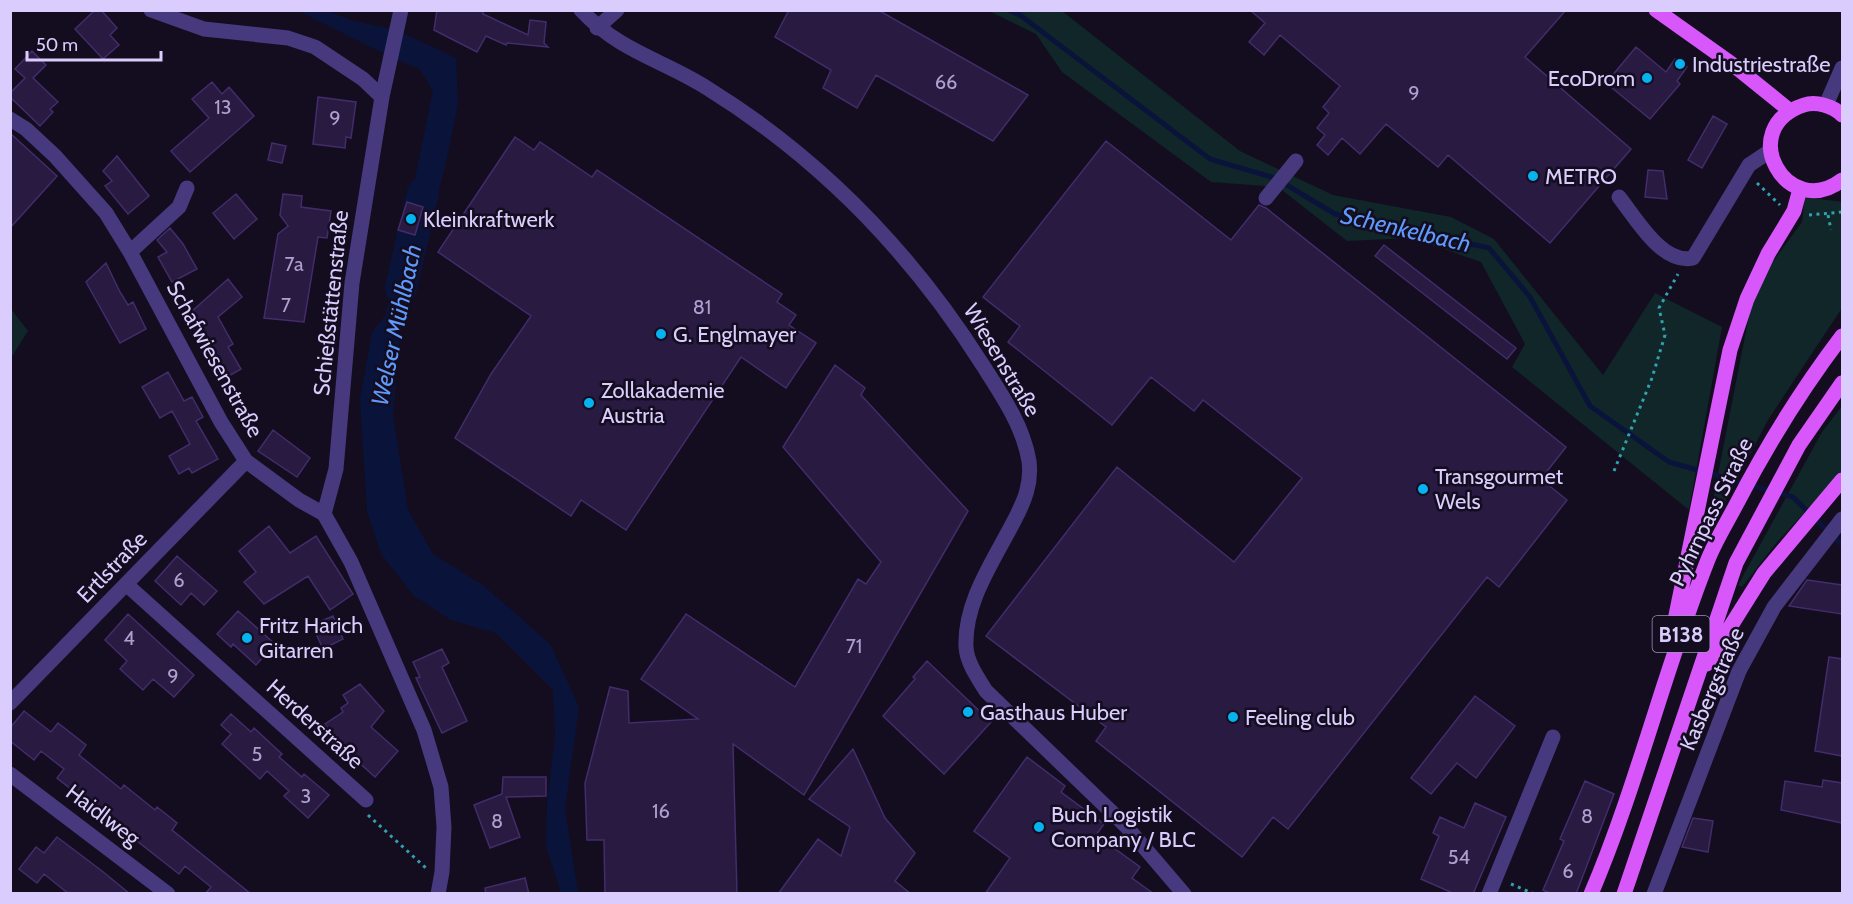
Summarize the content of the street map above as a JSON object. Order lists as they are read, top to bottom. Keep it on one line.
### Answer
{"streets":{"main road":["Pyhrnpass Straße","B138"],"street":["Schießstättenstraße","Schafwiesenstraße","Wiesenstraße","Ertlstraße","Kasbergstraße","Herderstraße","Haidlweg"]},"crossings":[["Schießstättenstraße","Schafwiesenstraße"],["Schafwiesenstraße","Ertlstraße"],["Ertlstraße","Herderstraße"]],"water":["Schenkelbach","Welser Mühlbach"],"places":["Industriestraße","EcoDrom","METRO","Kleinkraftwerk","G. Englmayer","Zollakademie Austria","Transgourmet Wels","Fritz Harich Gitarren","Gasthaus Huber","Feeling club","Buch Logistik Company / BLC"],"house_numbers":["66","9","13","9","7a","7","81","6","4","71","9","5","3","16","8","8","54","6"],"scale_bar":"50 m"}
